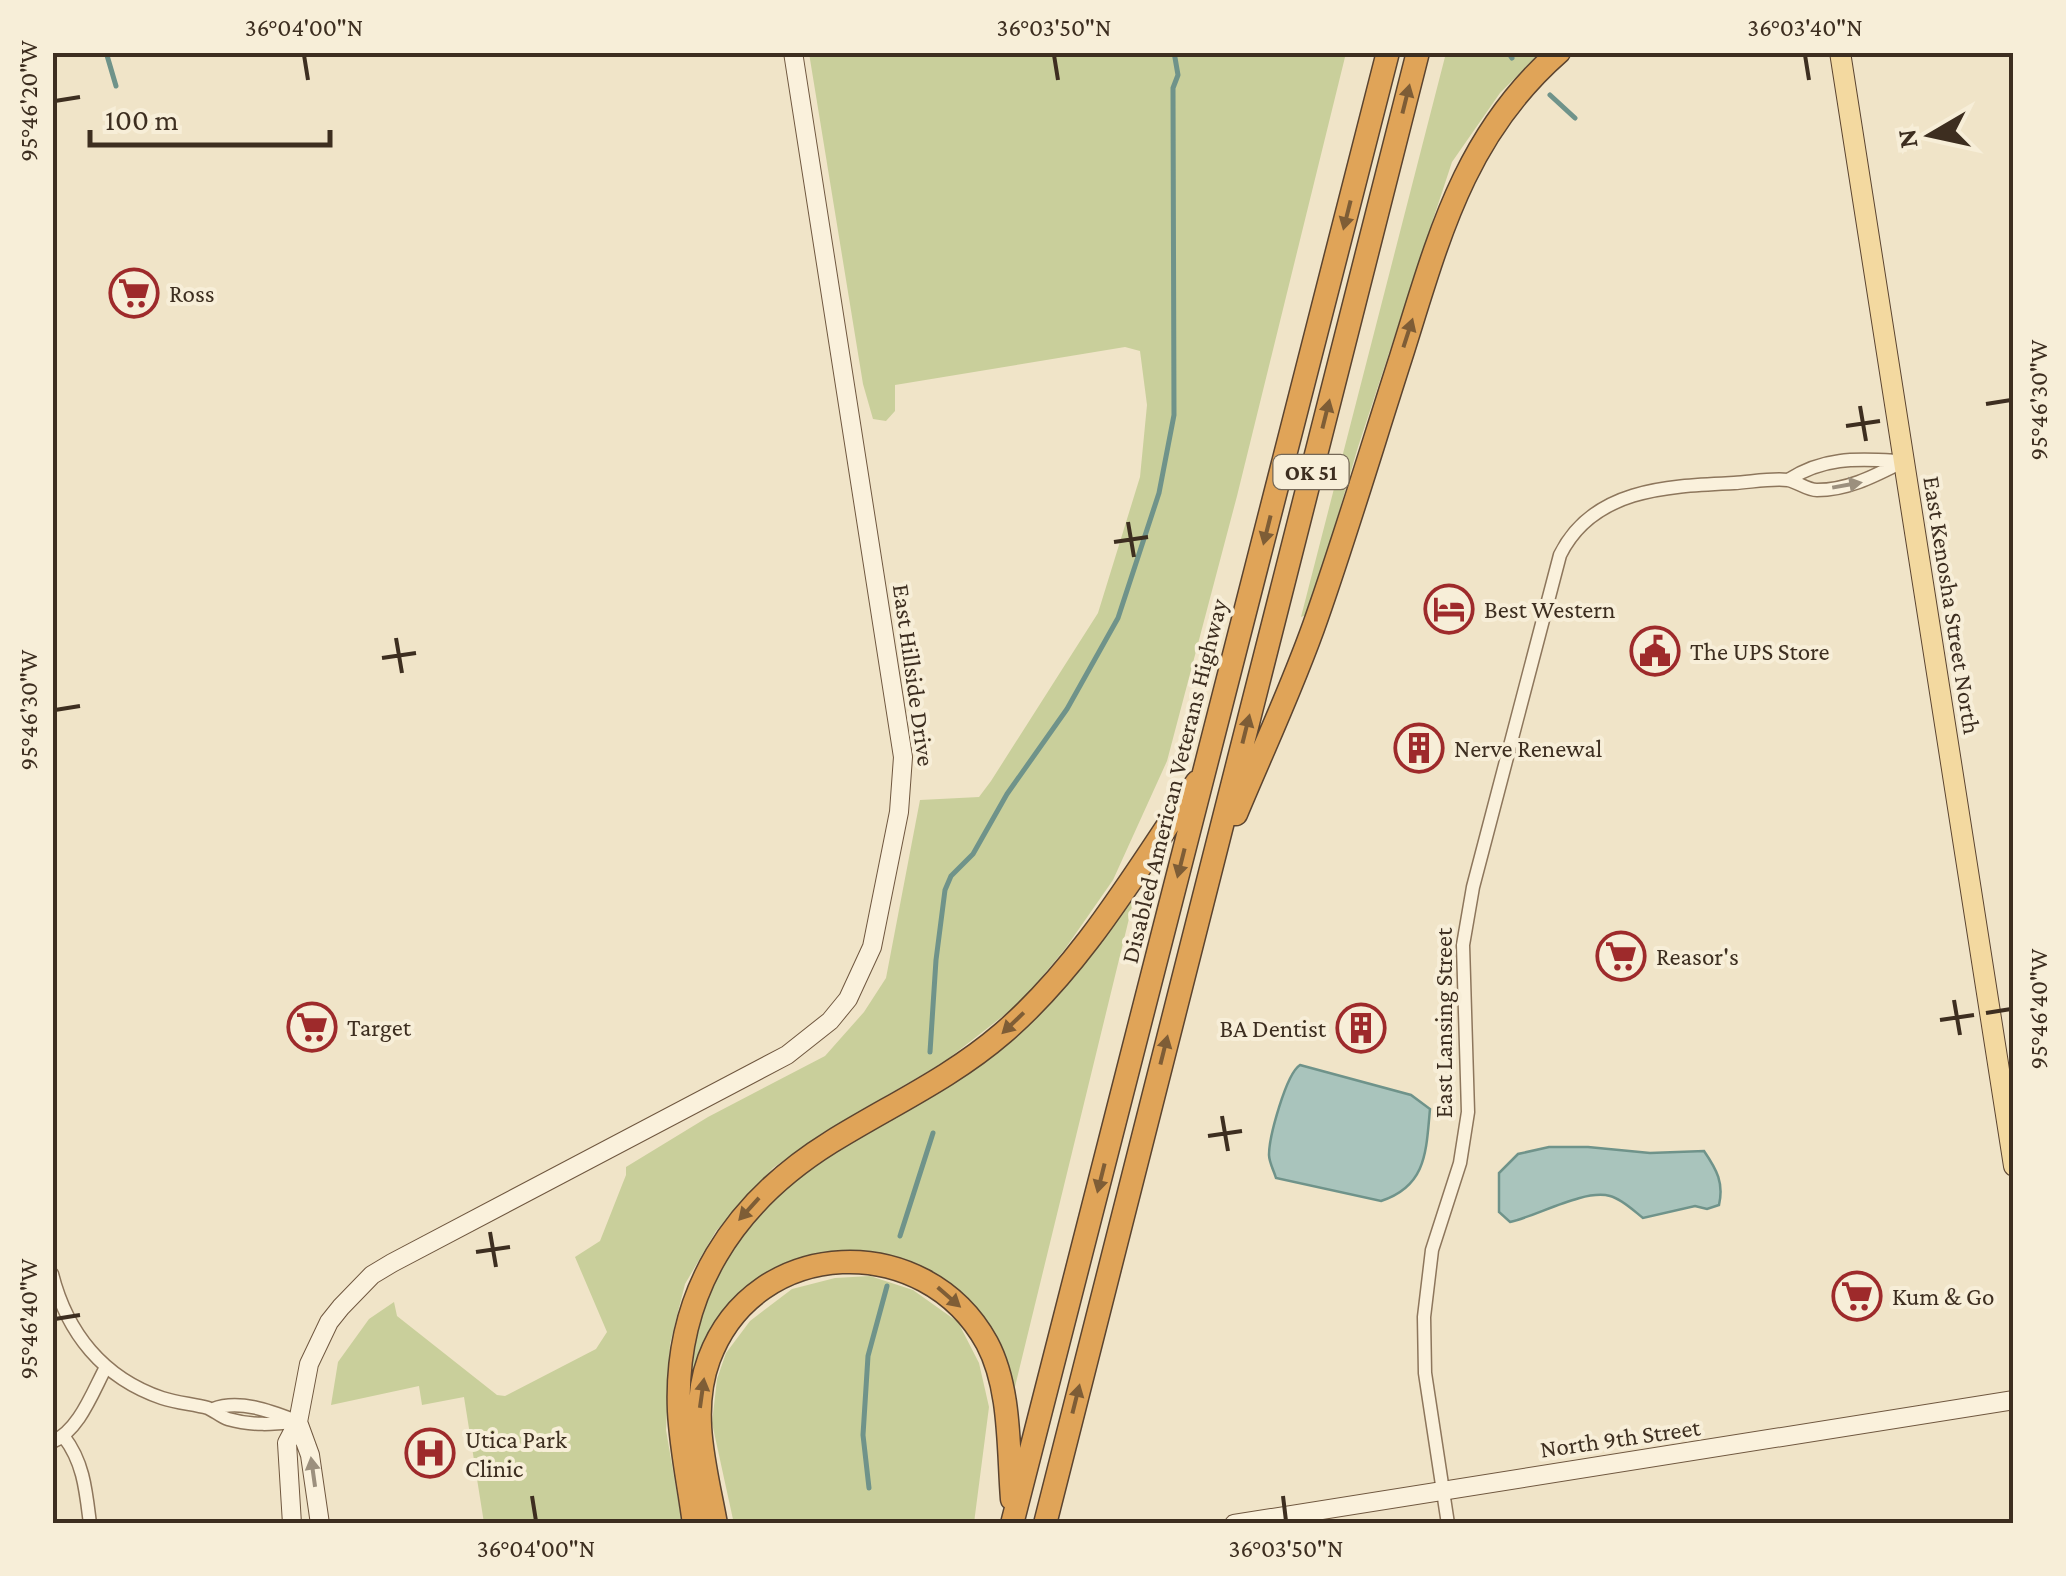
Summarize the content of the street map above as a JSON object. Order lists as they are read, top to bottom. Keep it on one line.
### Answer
{"streets":{"highway":["OK 51","Disabled American Veterans Highway"],"main road":["East Kenosha Street North"],"street":["East Hillside Drive","East Lansing Street","North 9th Street"]},"crossings":[["East Lansing Street","North 9th Street"]],"places":{"supermarket":["Ross","Reasor's","Target","Kum & Go"],"hotel":["Best Western"],"public building":["The UPS Store"],"building":["Nerve Renewal","BA Dentist"],"hospital":["Utica Park Clinic"]},"scale_bar":"100 m","north":"left","coordinates":["36°04'00\"N","36°03'50\"N","36°03'40\"N","95°46'20\"W","95°46'30\"W","95°46'40\"W"]}
